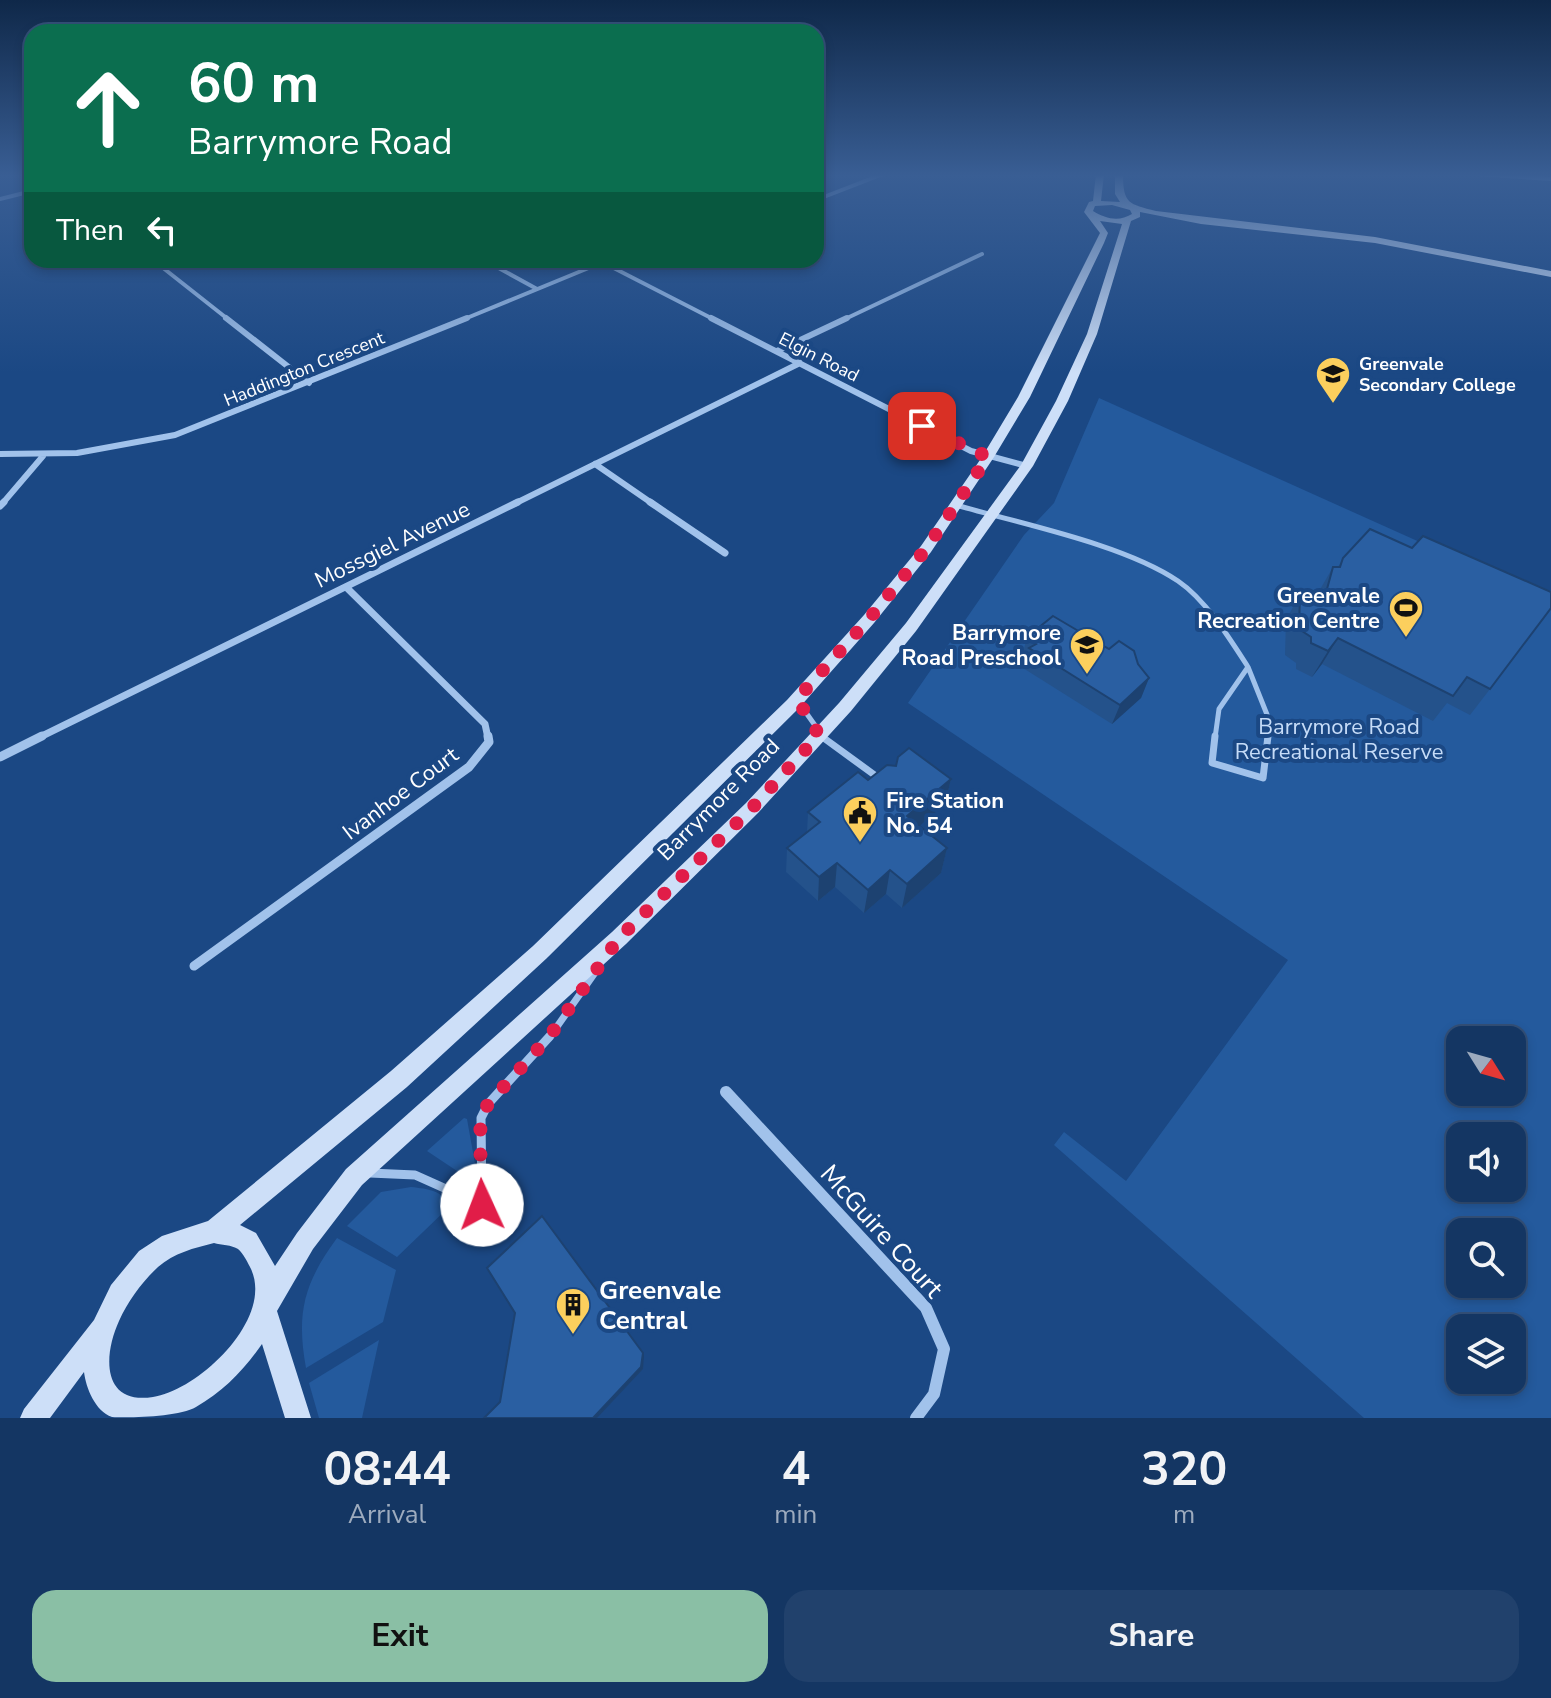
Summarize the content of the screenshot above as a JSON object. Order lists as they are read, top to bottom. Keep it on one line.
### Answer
{"streets":{"street":["Elgin Road","Haddington Crescent","Mossgiel Avenue","Ivanhoe Court","Barrymore Road","McGuire Court"]},"crossings":[["Elgin Road","Mossgiel Avenue"],["Elgin Road","Barrymore Road"],["Mossgiel Avenue","Ivanhoe Court"]],"parks":["Barrymore Road Recreational Reserve"],"places":{"school or university":["Greenvale Secondary College","Barrymore Road Preschool"],"sports":["Greenvale Recreation Centre"],"public building":["Fire Station No. 54"],"building":["Greenvale Central"]},"north":"bottom right","page":{"turn":["60 m","Barrymore Road"],"then":"Then","eta":["08:44","Arrival","4","min","320","m"],"buttons":["Exit","Share"]}}
